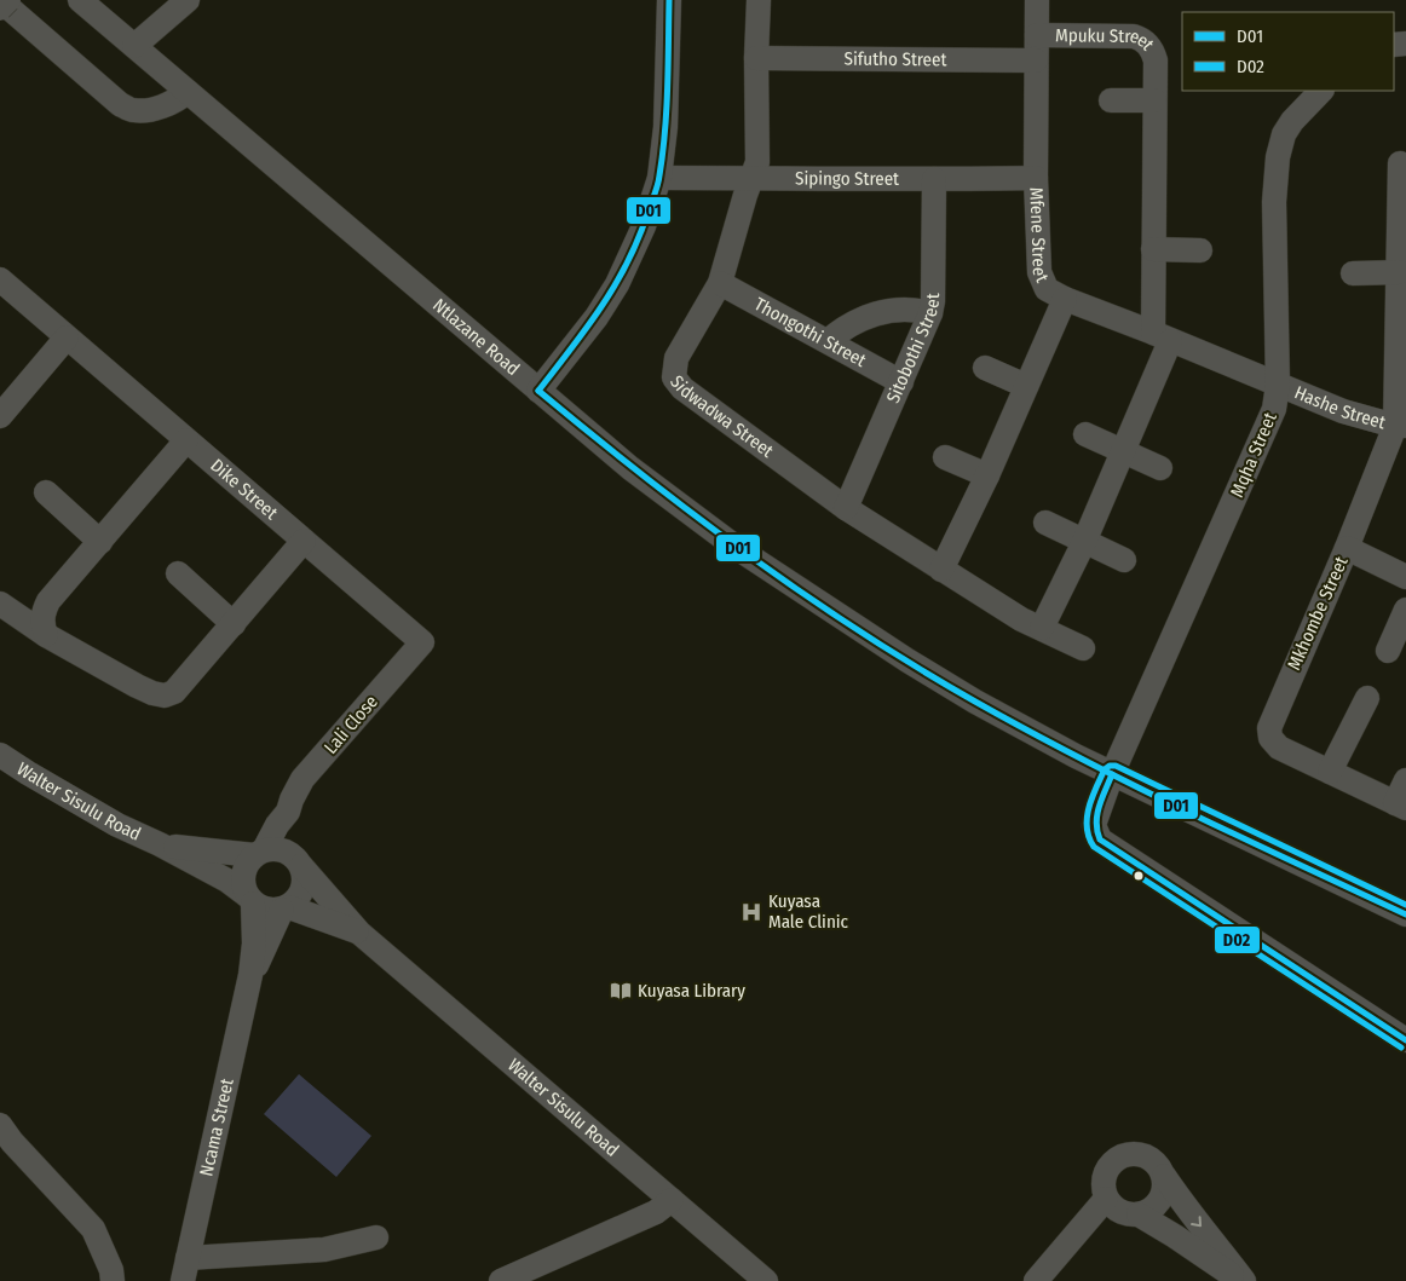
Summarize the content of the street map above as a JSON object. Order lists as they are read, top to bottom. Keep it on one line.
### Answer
{"streets":{"street":["Mpuku Street","Sifutho Street","Sipingo Street","Mfene Street","Thongothi Street","Ntlazane Road","Sitobothi Street","Hashe Street","Sidwadwa Street","Mqha Street","Dike Street","Mkhombe Street","Lali Close","Walter Sisulu Road","Ncama Street"]},"crossings":[["Mpuku Street","Mfene Street"],["Sifutho Street","Mfene Street"],["Sifutho Street","Sidwadwa Street"],["Sipingo Street","Mfene Street"],["Sipingo Street","Sitobothi Street"],["Sipingo Street","Sidwadwa Street"],["Mfene Street","Hashe Street"],["Mfene Street","Mqha Street"],["Thongothi Street","Sitobothi Street"],["Thongothi Street","Sidwadwa Street"],["Ntlazane Road","Mqha Street"],["Sitobothi Street","Sidwadwa Street"],["Hashe Street","Mqha Street"],["Hashe Street","Mkhombe Street"],["Dike Street","Lali Close"],["Lali Close","Walter Sisulu Road"],["Lali Close","Ncama Street"],["Walter Sisulu Road","Ncama Street"]],"places":{"hospital":["Kuyasa Male Clinic"],"library":["Kuyasa Library"]},"lines":["transit line D01","transit line D02"],"legend":["D01","D02"]}
